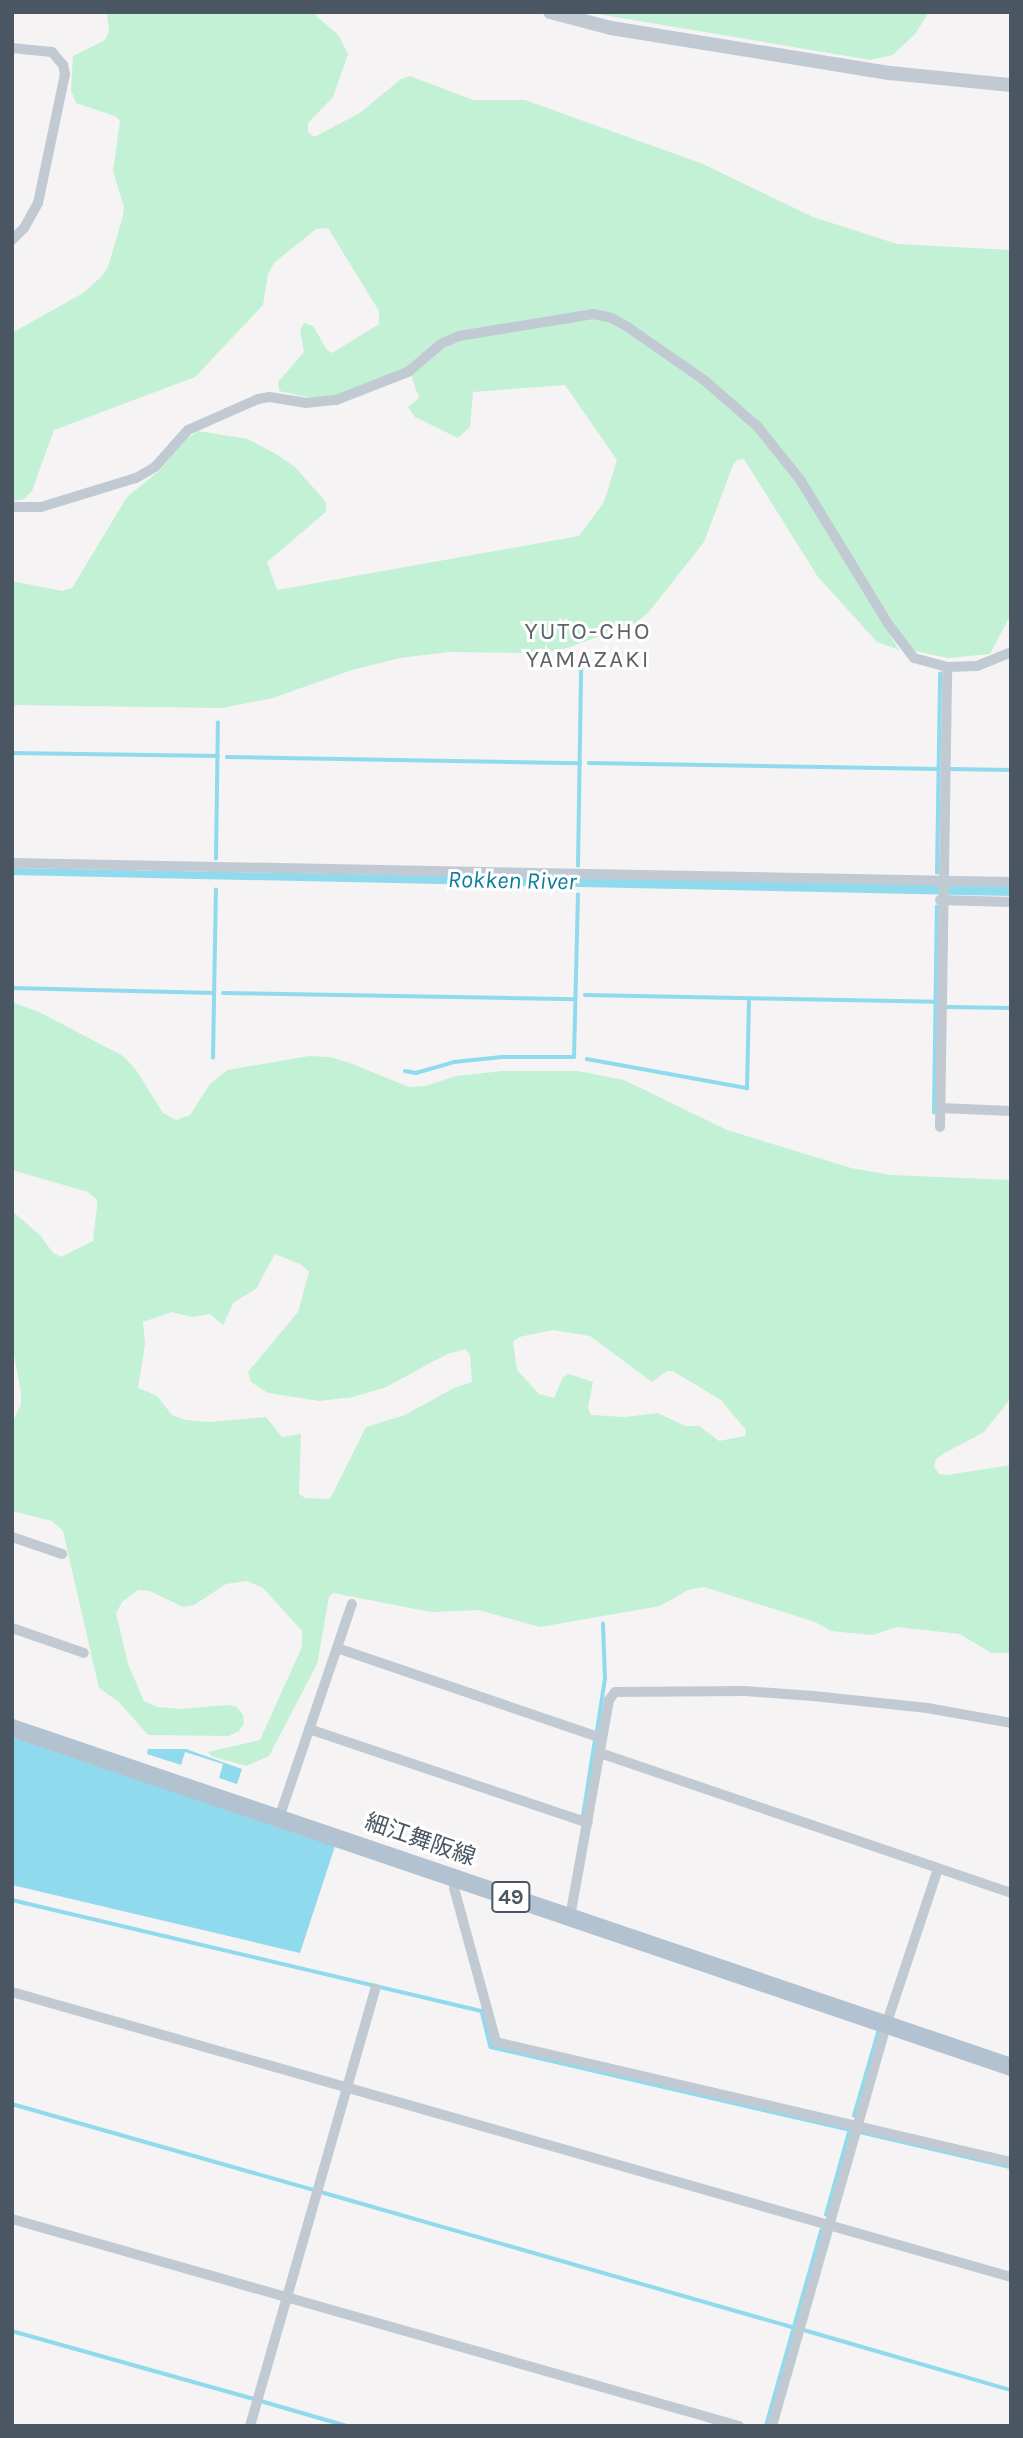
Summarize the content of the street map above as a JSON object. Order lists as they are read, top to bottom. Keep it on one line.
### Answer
{"streets":{"main road":["細江舞阪線","49"]},"districts":["YUTO-CHO YAMAZAKI"],"water":["Rokken River"]}
